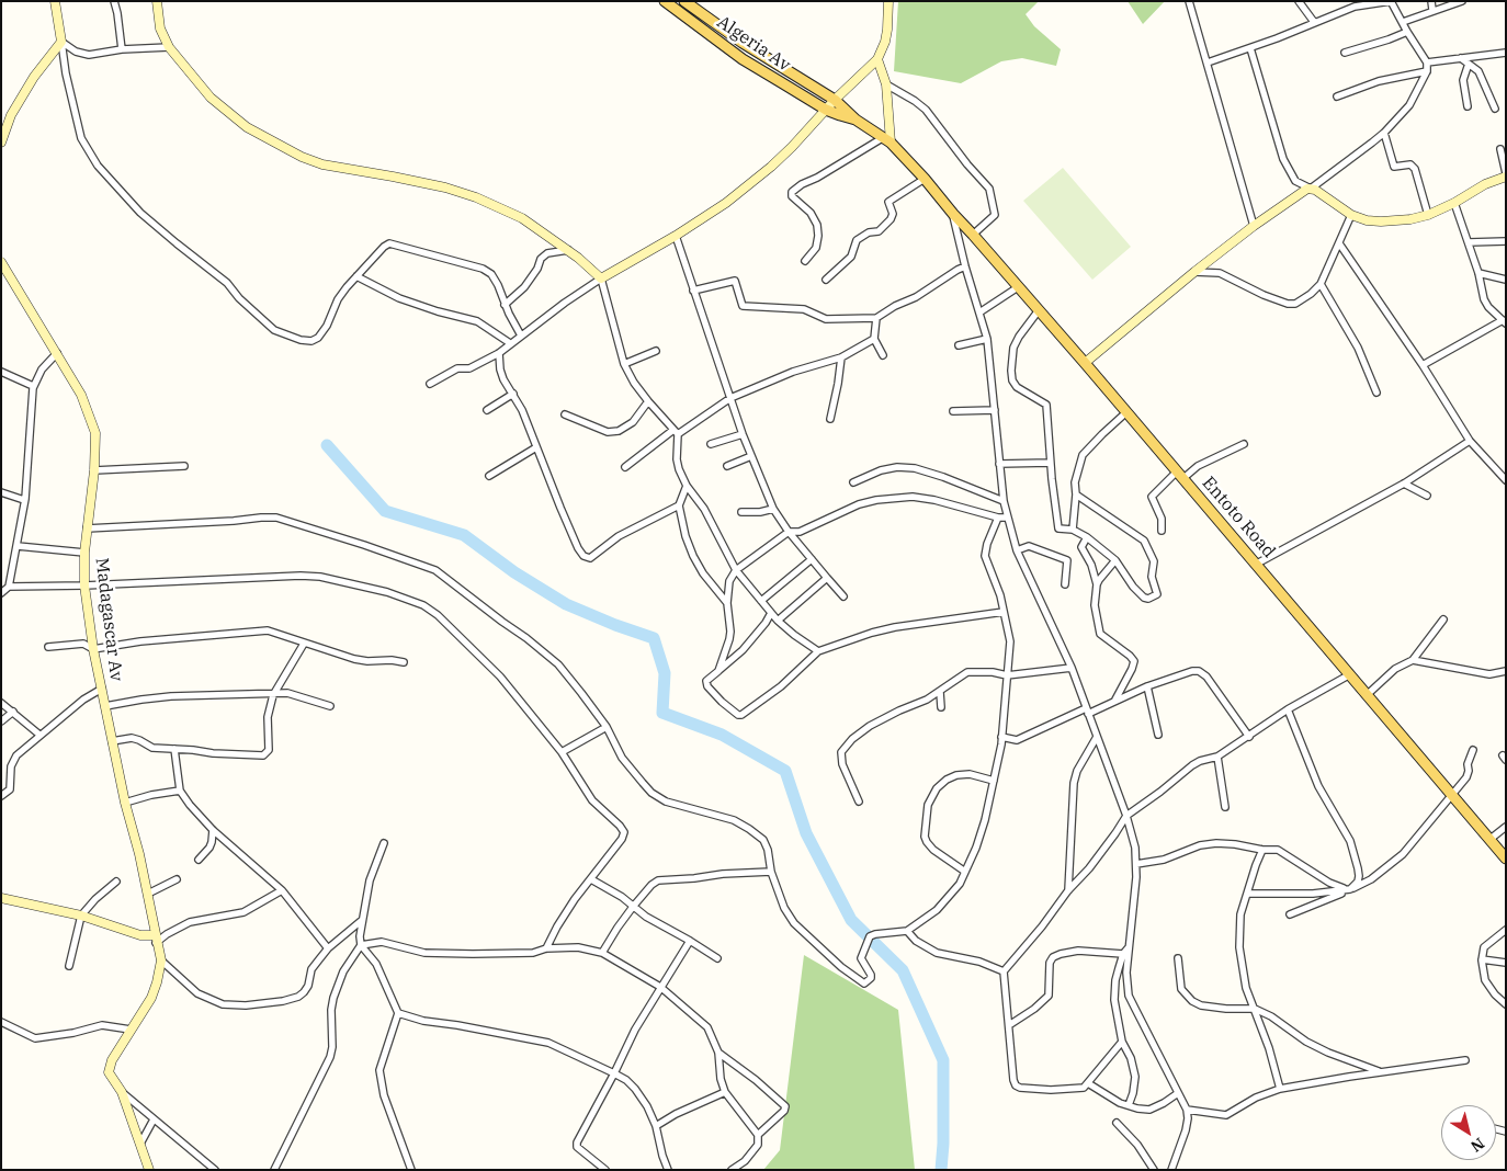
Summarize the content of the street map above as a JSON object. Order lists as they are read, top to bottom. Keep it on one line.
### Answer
{"streets":{"main road":["Algeria Av","Entoto Road"],"street":["Madagascar Av"]},"crossings":[["Algeria Av","Entoto Road"]],"north":"bottom right"}
